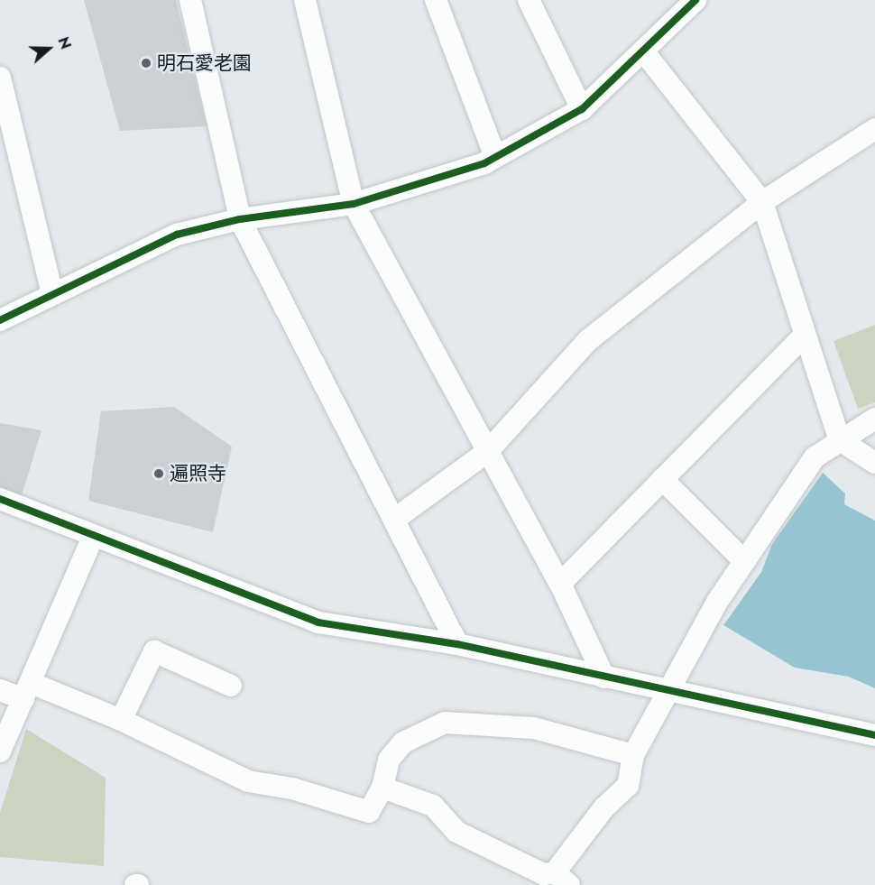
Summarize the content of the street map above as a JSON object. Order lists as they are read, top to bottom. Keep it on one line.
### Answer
{"places":["明石愛老園","遍照寺"],"north":"right"}
